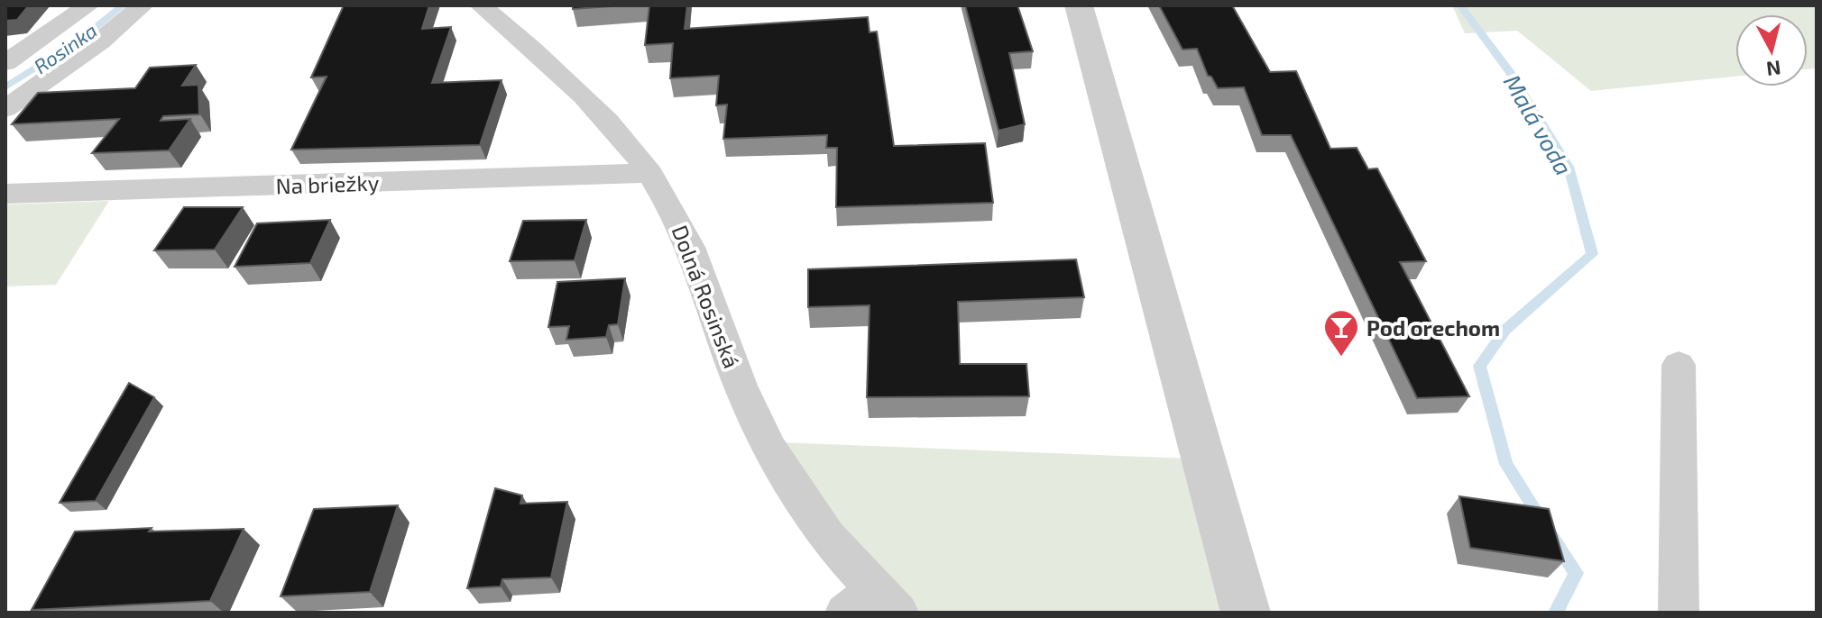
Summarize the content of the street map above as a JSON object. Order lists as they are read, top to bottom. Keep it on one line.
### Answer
{"streets":{"street":["Na briežky","Dolná Rosinská"]},"crossings":[["Na briežky","Dolná Rosinská"]],"water":["Rosinka","Malá voda"],"places":{"bar":["Pod orechom"]},"north":"bottom"}
